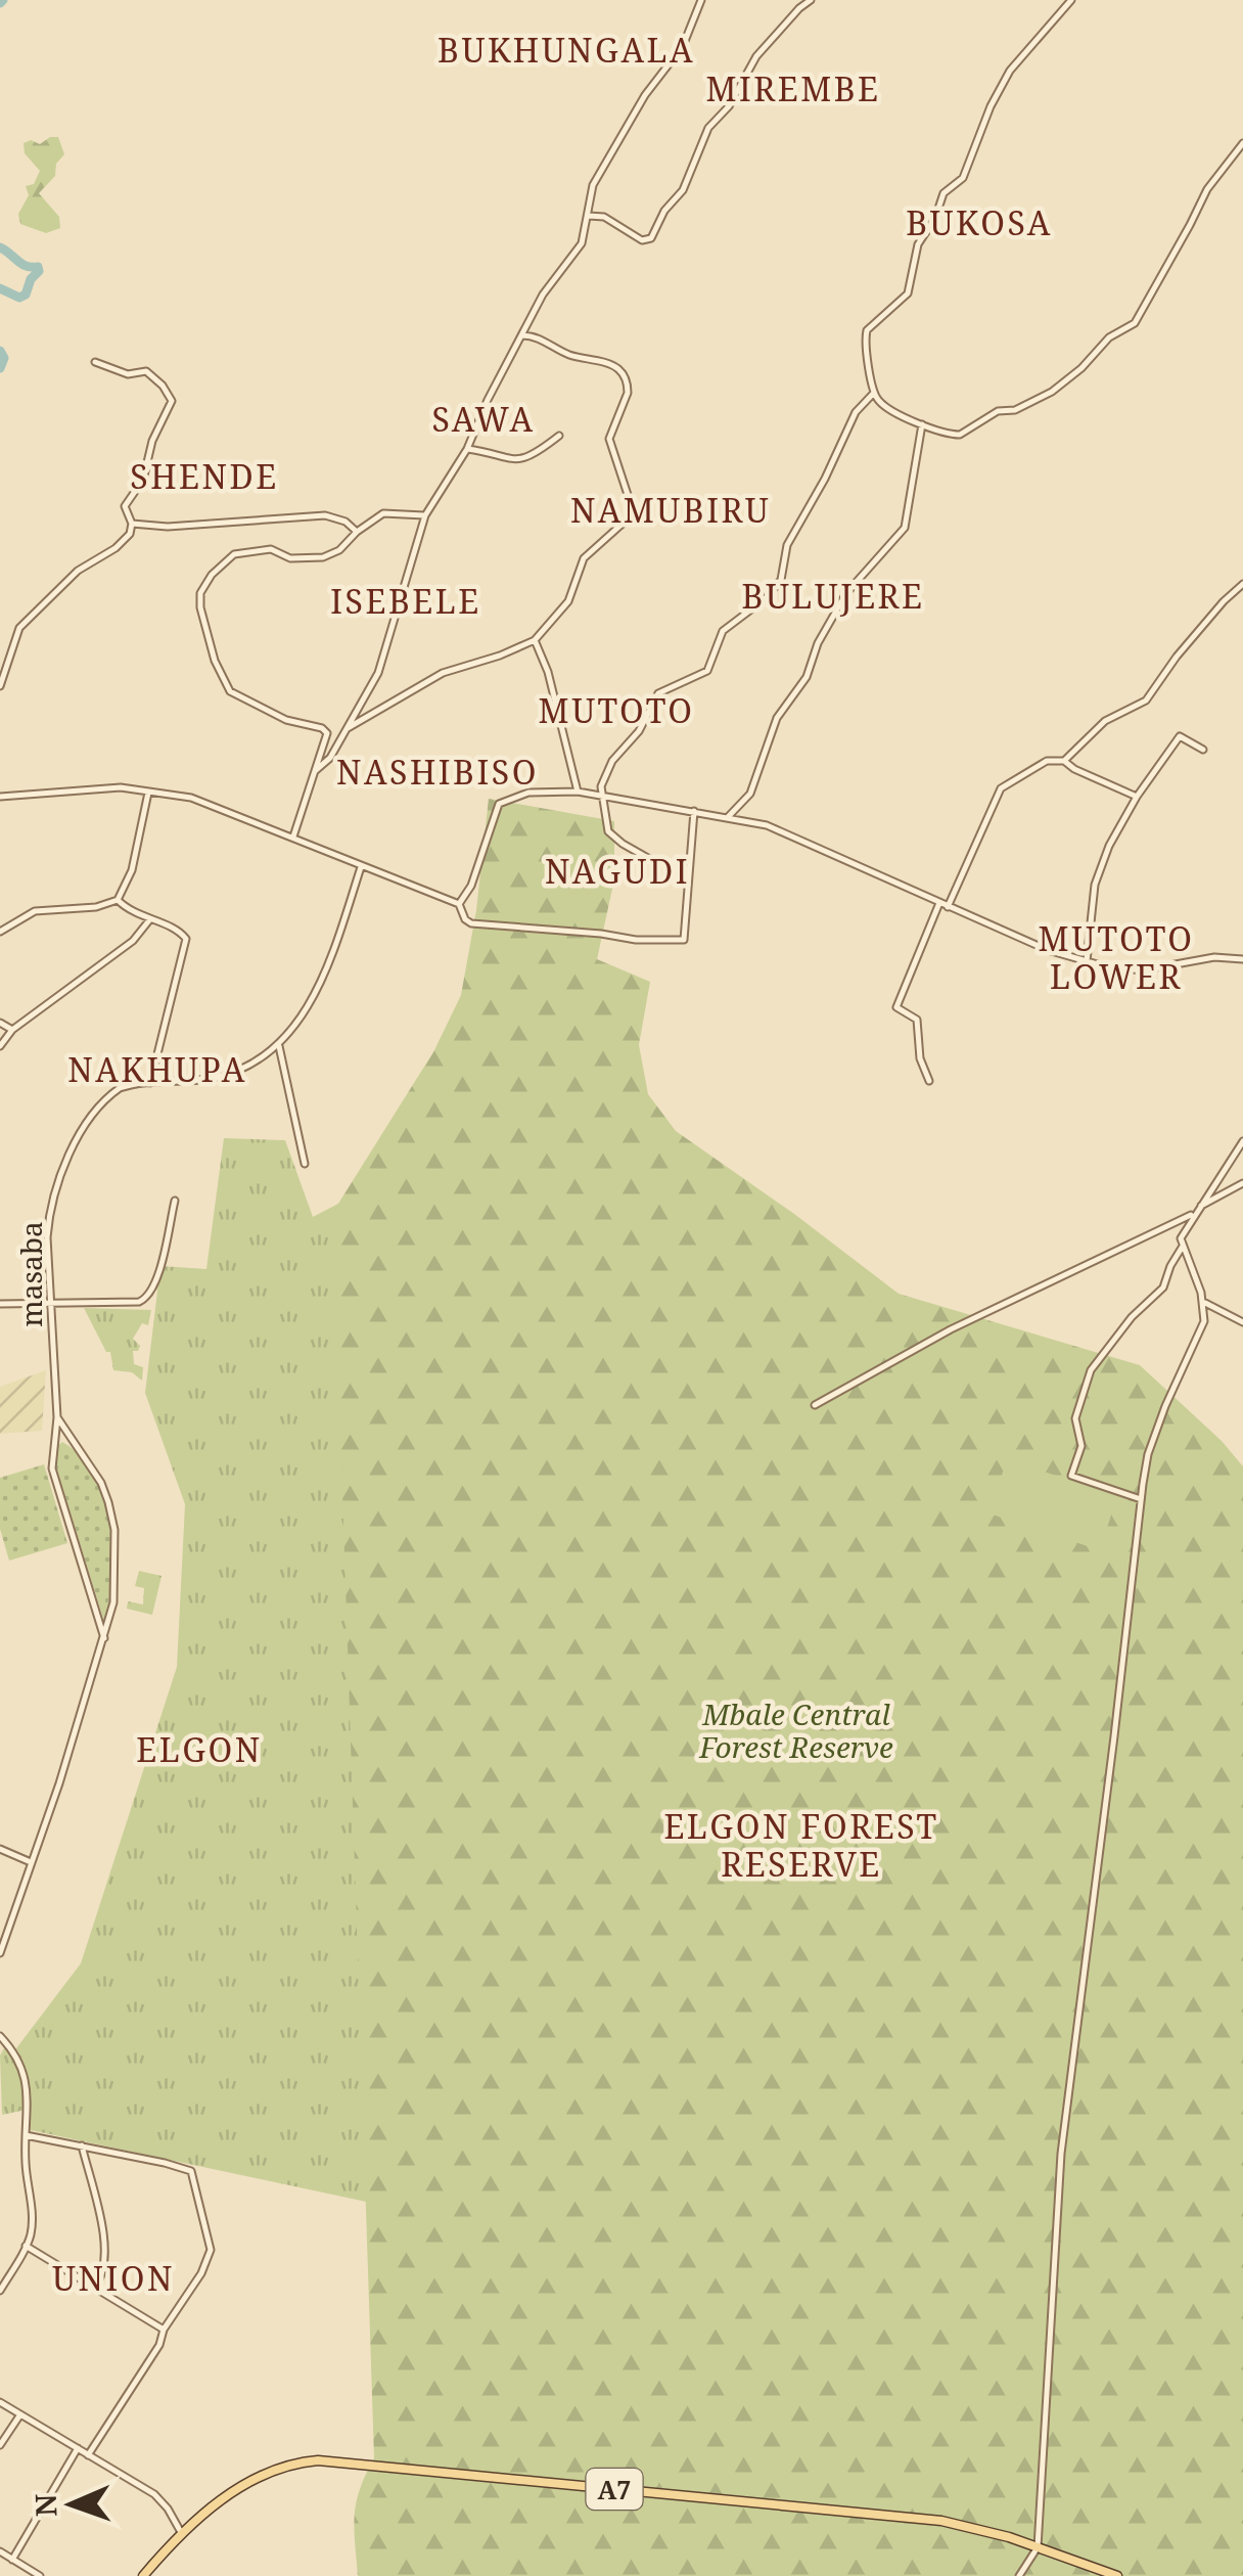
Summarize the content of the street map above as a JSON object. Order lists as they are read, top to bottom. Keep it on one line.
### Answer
{"streets":{"main road":["A7"],"street":["masaba"]},"districts":["BUKHUNGALA","MIREMBE","BUKOSA","SAWA","SHENDE","NAMUBIRU","BULUJERE","ISEBELE","MUTOTO","NASHIBISO","NAGUDI","MUTOTO LOWER","NAKHUPA","ELGON","ELGON FOREST RESERVE","UNION"],"parks":["Mbale Central Forest Reserve"],"north":"left"}
